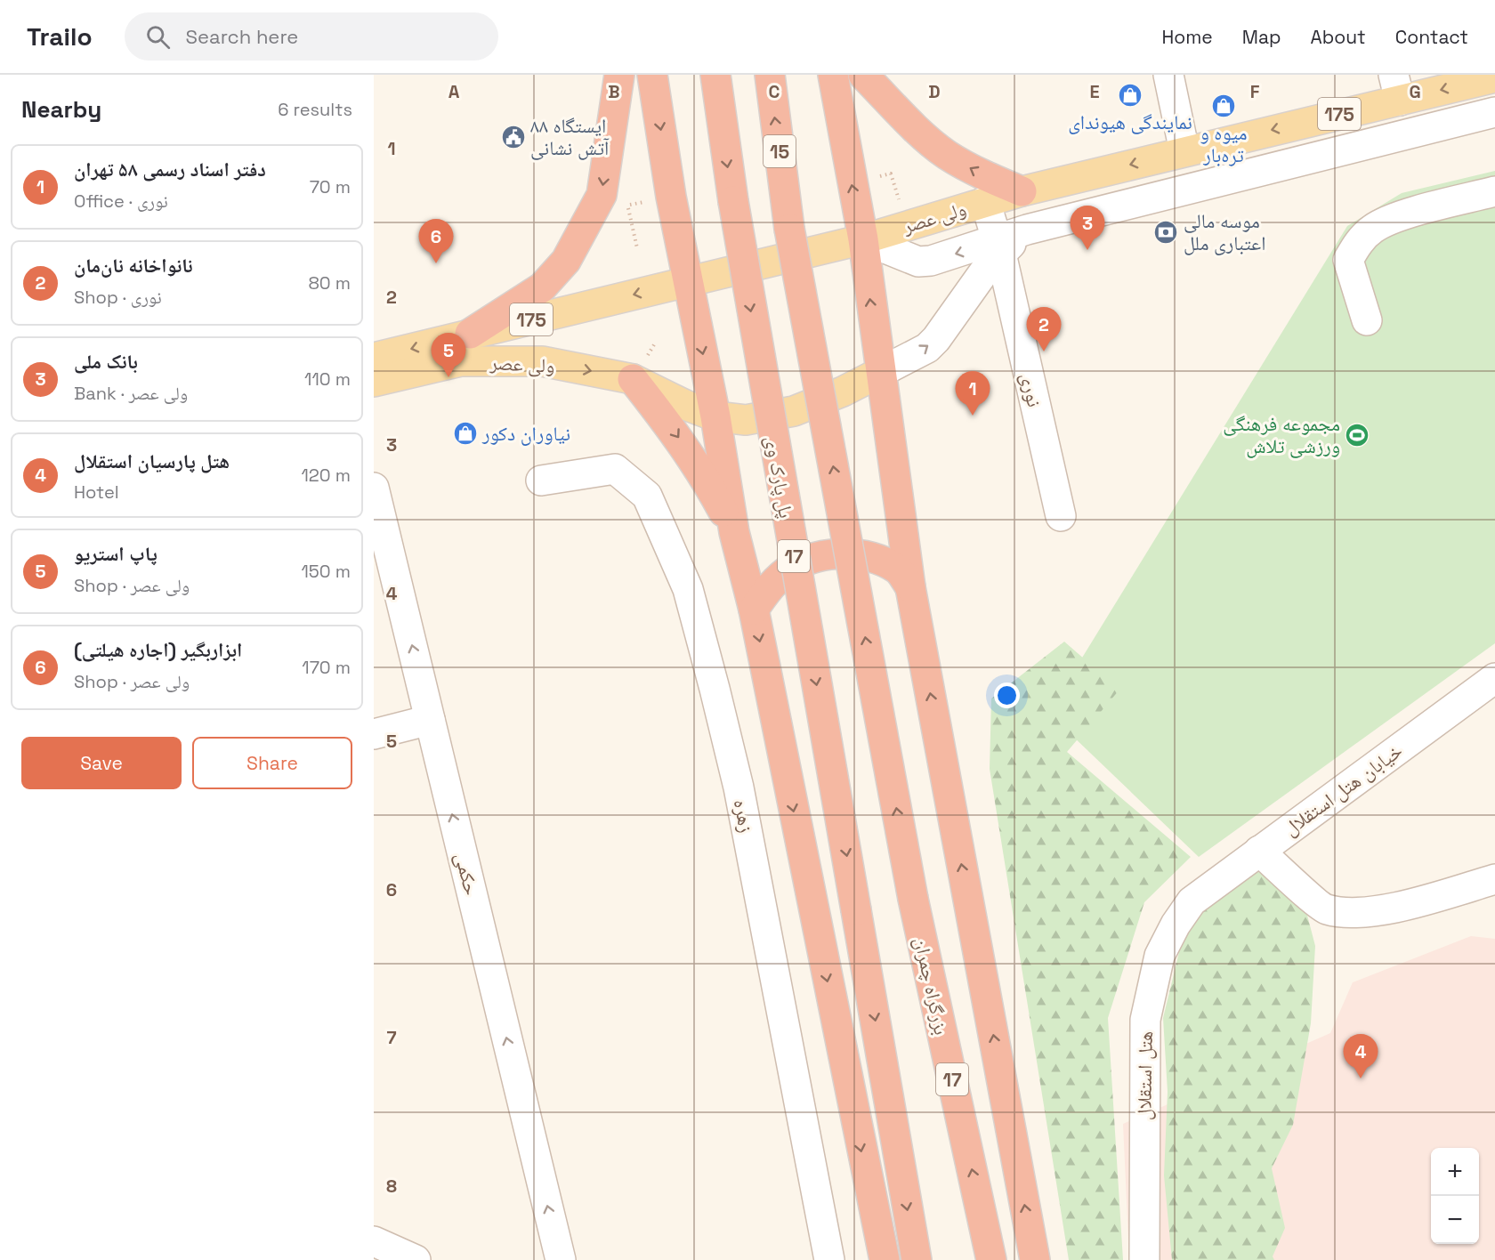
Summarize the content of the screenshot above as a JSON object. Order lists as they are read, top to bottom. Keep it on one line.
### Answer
{"streets":{"highway":["15","پل پارک وی","17","بزرگراه چمران"],"main road":["175","ولی عصر"],"street":["نوری","خیابان هتل استقلال","زهره","حکمی","هتل استقلال"]},"crossings":[["15","بزرگراه چمران"],["ولی عصر","نوری"],["خیابان هتل استقلال","هتل استقلال"]],"one_way":["حکمی"],"places":{"shop":["نمایندگی هیوندای","میوه و تره‌بار","نیاوران دکور"],"public building":["ایستگاه ۸۸ آتش نشانی"],"bank":["موسه مالی اعتباری ملل"],"sports":["مجموعه فرهنگی ورزشی تلاش"]},"page":{"header":"Trailo","search":"Search here","nav":["Home","Map","About","Contact"],"heading":["Nearby","6 results"],"list":[{"mark":"1","name":"دفتر اسناد رسمی ۵۸ تهران","note":"Office · نوری","value":"70 m"},{"mark":"2","name":"نانواخانه نان‌مان","note":"Shop · نوری","value":"80 m"},{"mark":"3","name":"بانک ملی","note":"Bank · ولی عصر","value":"110 m"},{"mark":"4","name":"هتل پارسیان استقلال","note":"Hotel","value":"120 m"},{"mark":"5","name":"پاپ استریو","note":"Shop · ولی عصر","value":"150 m"},{"mark":"6","name":"ابزاربگیر (اجاره هیلتی)","note":"Shop · ولی عصر","value":"170 m"}],"pins":["3","6","2","5","1","4"],"buttons":["Save","Share"],"map_buttons":["+","−"]},"grid":{"columns":["A","B","C","D","E","F","G"],"rows":["1","2","3","4","5","6","7","8"]}}
